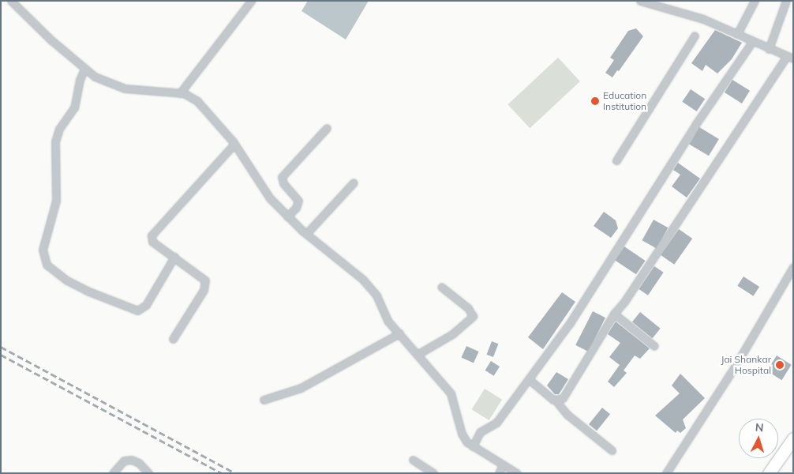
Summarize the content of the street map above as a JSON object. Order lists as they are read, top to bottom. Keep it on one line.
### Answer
{"places":["Education Institution","Jai Shankar Hospital"],"north":"top"}
